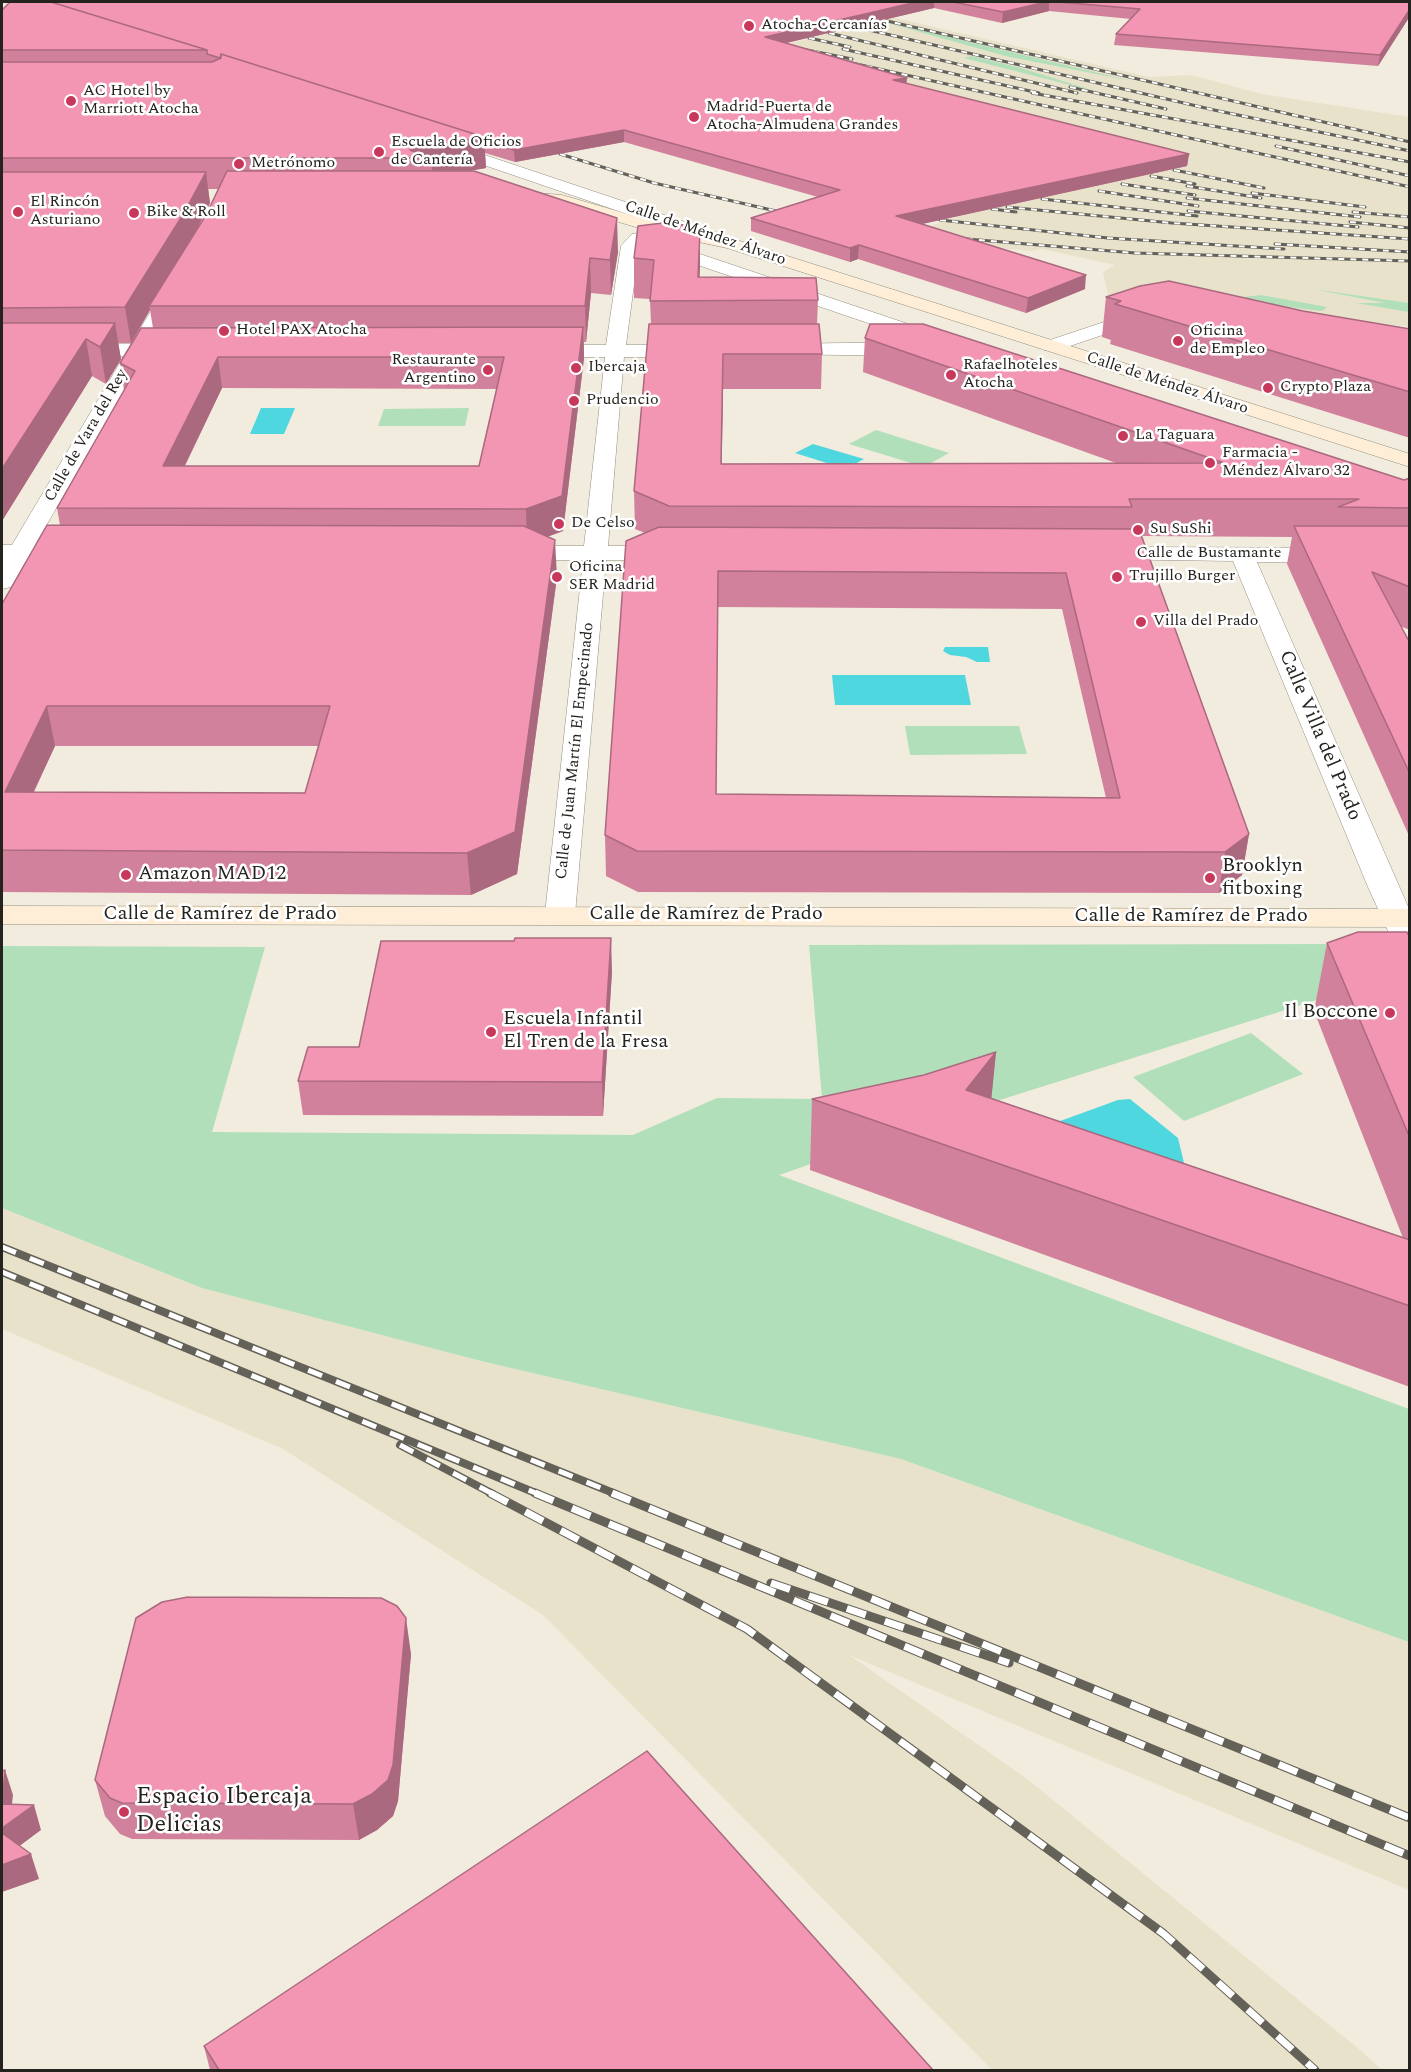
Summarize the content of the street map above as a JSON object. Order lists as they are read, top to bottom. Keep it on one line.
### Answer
{"streets":{"main road":["Calle de Méndez Álvaro","Calle de Ramírez de Prado"],"street":["Calle de Vara del Rey","Calle de Bustamante","Calle Villa del Prado","Calle de Juan Martín El Empecinado"]},"crossings":[["Calle de Méndez Álvaro","Calle de Juan Martín El Empecinado"],["Calle de Bustamante","Calle Villa del Prado"],["Calle Villa del Prado","Calle de Ramírez de Prado"],["Calle de Juan Martín El Empecinado","Calle de Ramírez de Prado"]],"places":["Atocha-Cercanías","AC Hotel by Marriott Atocha","Madrid-Puerta de Atocha-Almudena Grandes","Escuela de Oficios de Cantería","Metrónomo","El Rincón Asturiano","Bike & Roll","Hotel PAX Atocha","Oficina de Empleo","Ibercaja","Restaurante Argentino","Rafaelhoteles Atocha","Crypto Plaza","Prudencio","La Taguara","Farmacia - Méndez Álvaro 32","De Celso","Su SuShi","Oficina SER Madrid","Trujillo Burger","Villa del Prado","Amazon MAD12","Brooklyn fitboxing","Il Boccone","Escuela Infantil El Tren de la Fresa","Espacio Ibercaja Delicias"]}
